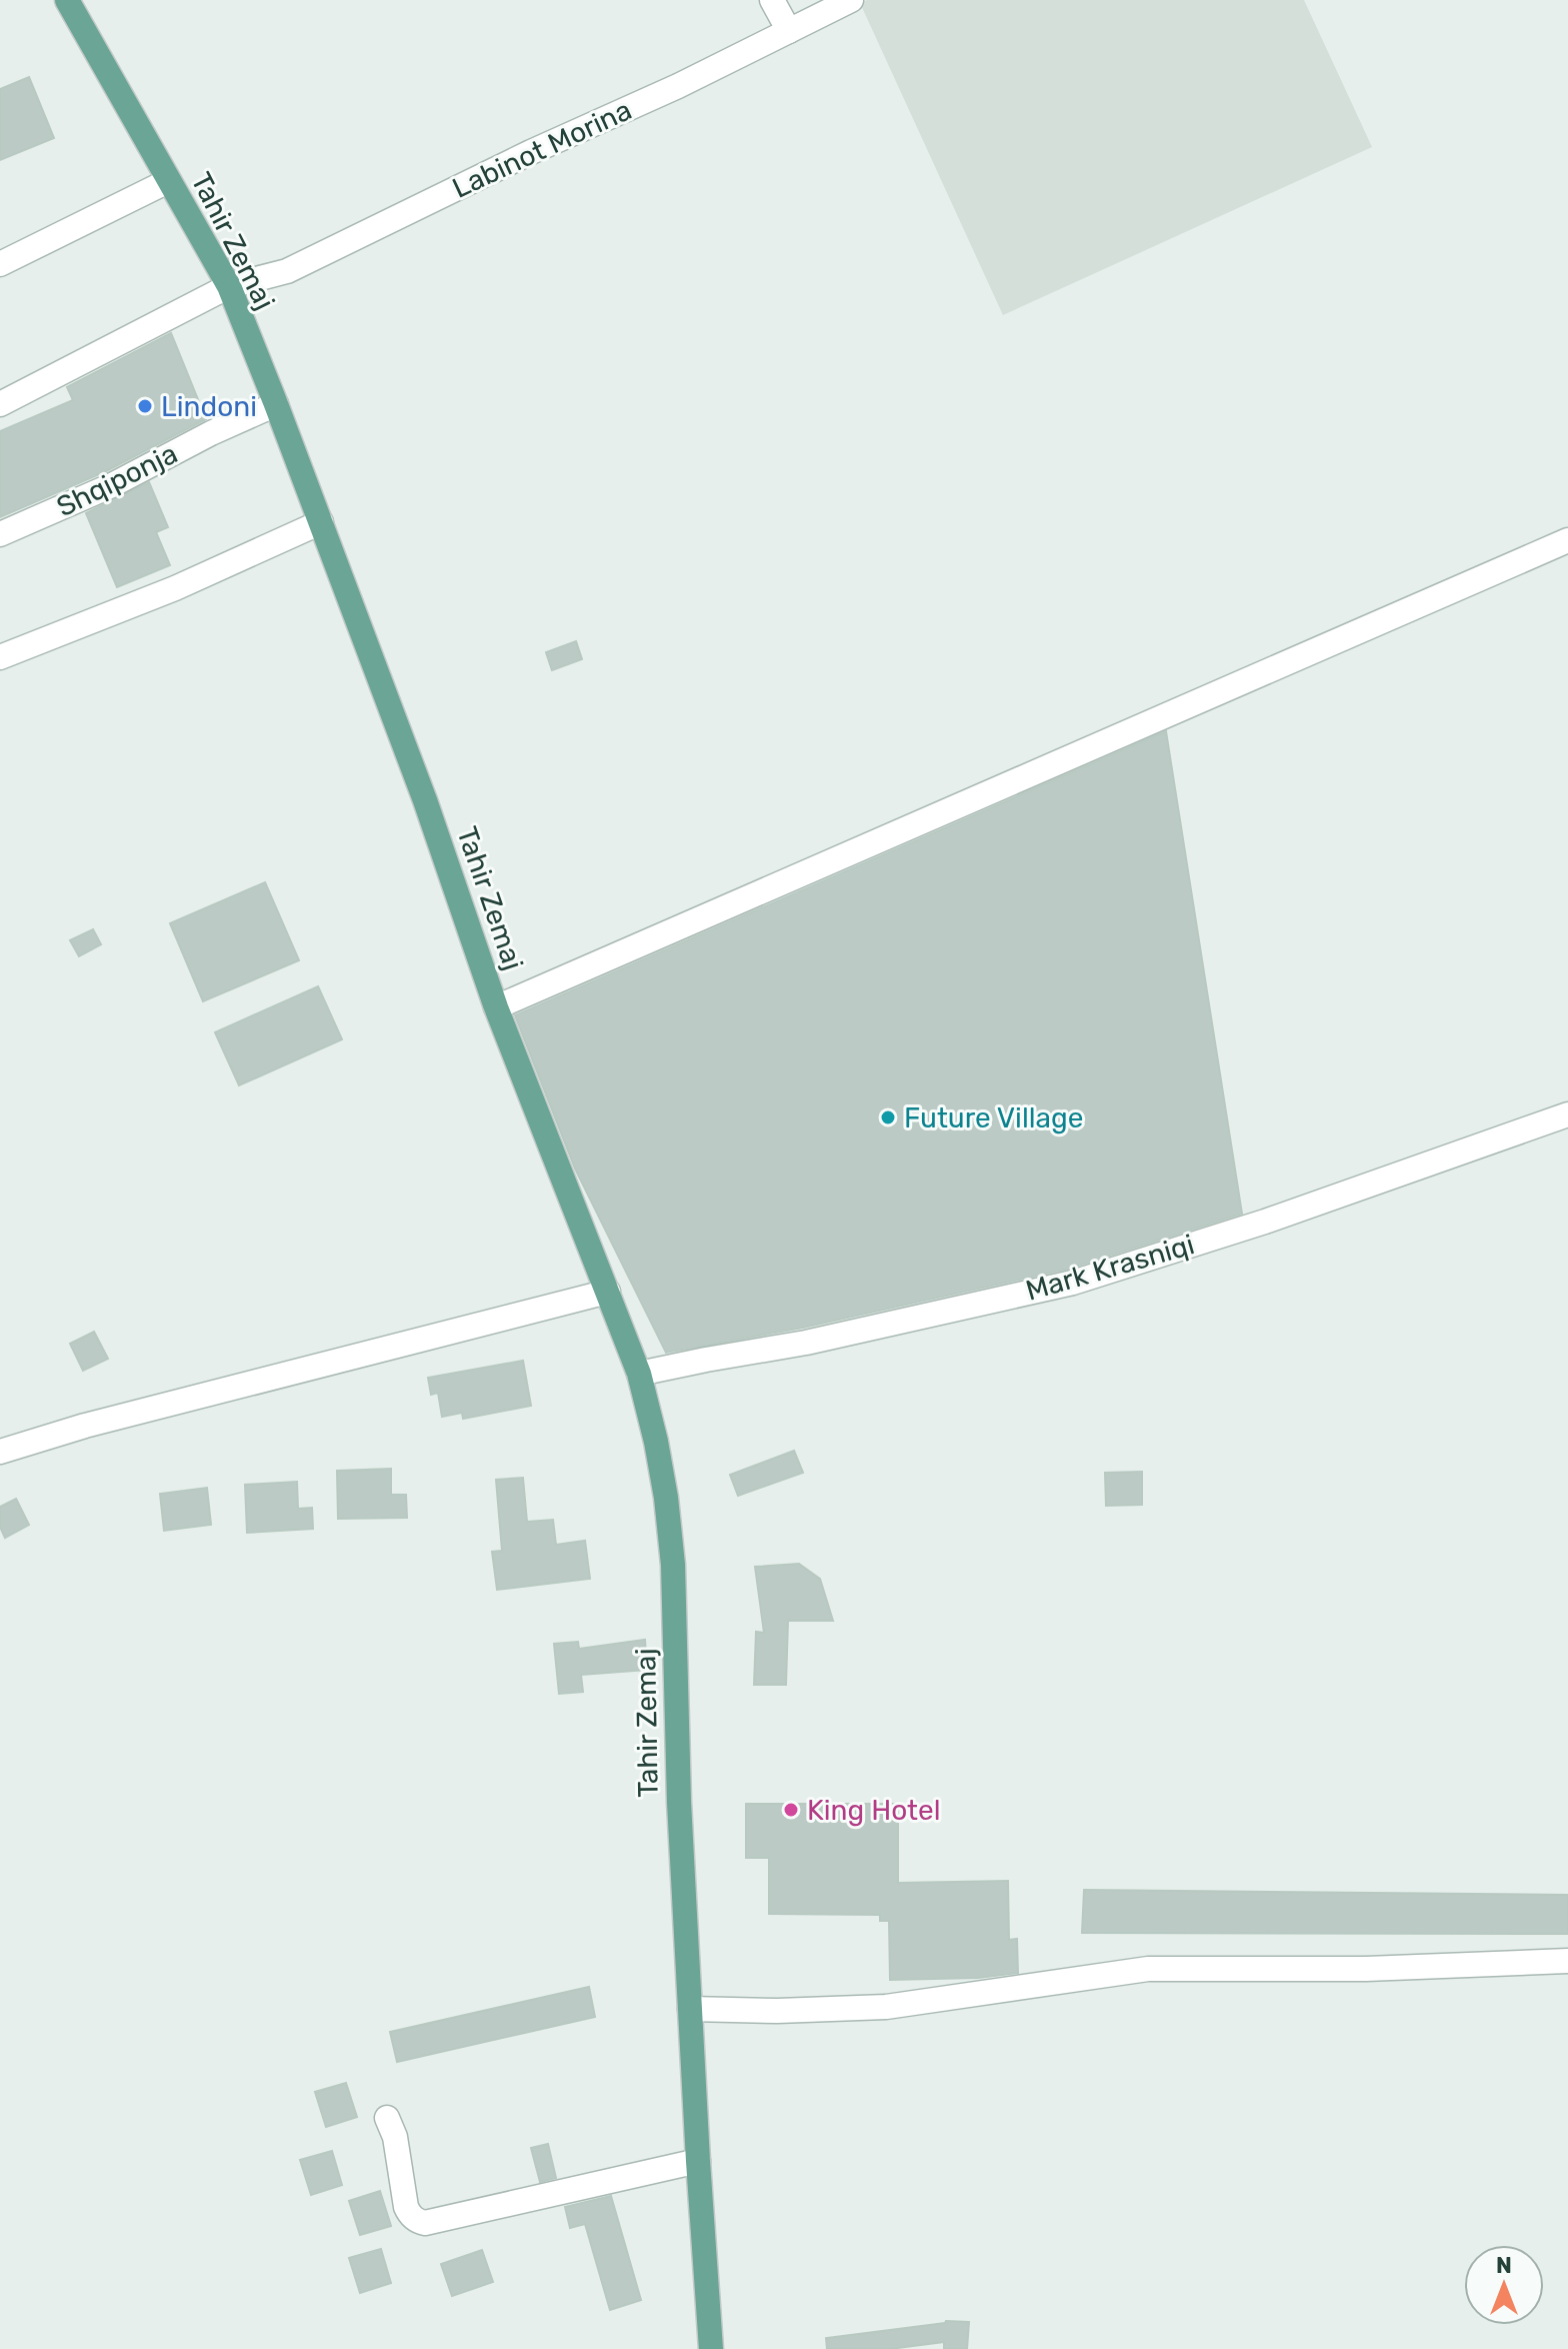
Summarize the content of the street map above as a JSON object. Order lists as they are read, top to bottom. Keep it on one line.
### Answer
{"streets":{"main road":["Tahir Zemaj"],"street":["Labinot Morina","Shqiponja","Mark Krasniqi"]},"crossings":[["Labinot Morina","Tahir Zemaj"],["Tahir Zemaj","Shqiponja"],["Tahir Zemaj","Mark Krasniqi"]],"places":["Lindoni","Future Village","King Hotel"],"north":"top"}
